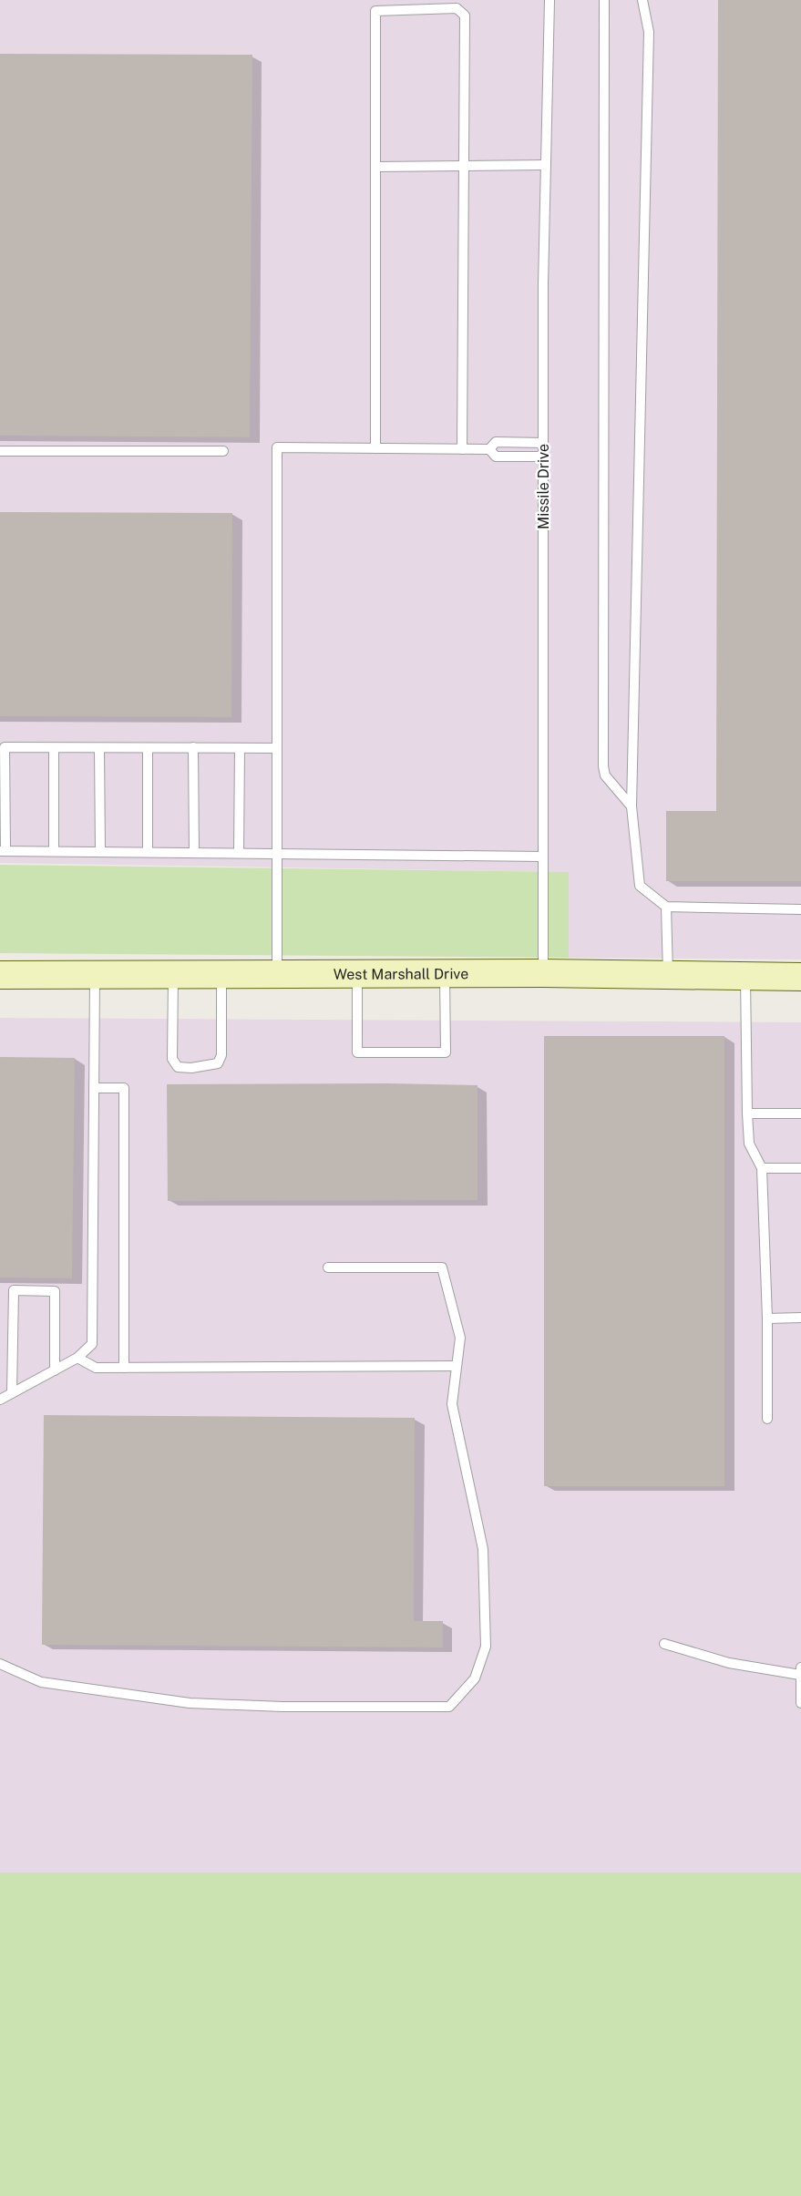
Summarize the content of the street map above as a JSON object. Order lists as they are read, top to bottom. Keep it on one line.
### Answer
{"streets":{"main road":["West Marshall Drive"],"lane":["Missile Drive"]},"crossings":[["Missile Drive","West Marshall Drive"]]}
